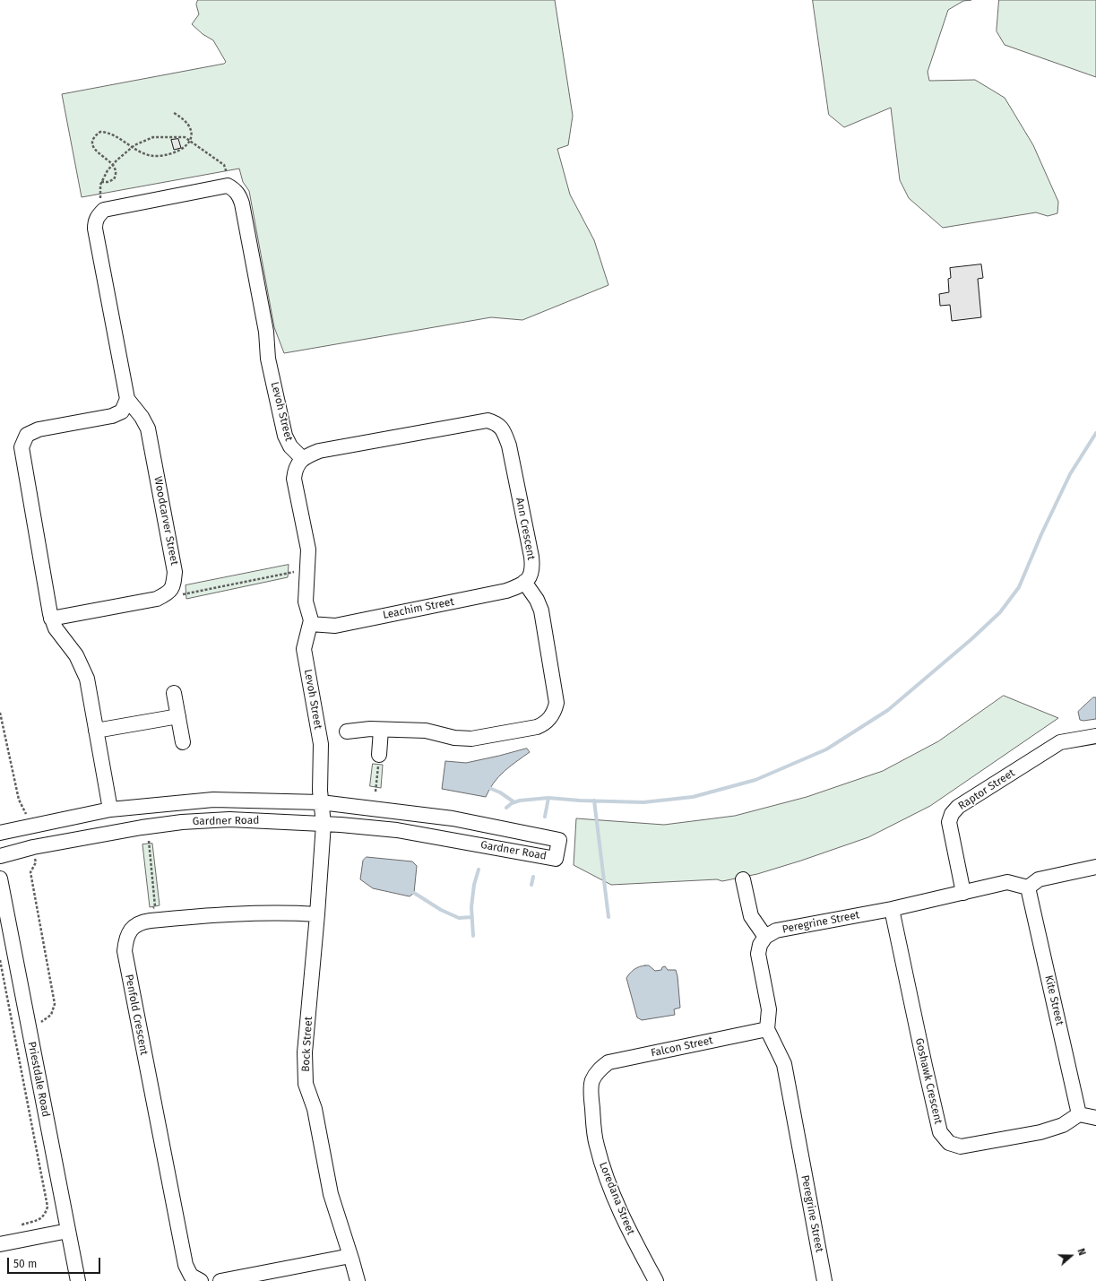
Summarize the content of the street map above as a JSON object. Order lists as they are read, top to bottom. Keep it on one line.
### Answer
{"streets":{"street":["Levoh Street","Woodcarver Street","Ann Crescent","Leachim Street","Raptor Street","Gardner Road","Peregrine Street","Kite Street","Penfold Crescent","Bock Street","Falcon Street","Priestdale Road","Goshawk Crescent","Loredana Street"]},"crossings":[["Levoh Street","Ann Crescent"],["Levoh Street","Leachim Street"],["Levoh Street","Gardner Road"],["Levoh Street","Bock Street"],["Ann Crescent","Leachim Street"],["Raptor Street","Peregrine Street"],["Gardner Road","Bock Street"],["Peregrine Street","Kite Street"],["Peregrine Street","Falcon Street"],["Peregrine Street","Goshawk Crescent"],["Kite Street","Goshawk Crescent"],["Penfold Crescent","Bock Street"],["Falcon Street","Loredana Street"]],"scale_bar":"50 m","north":"right"}
